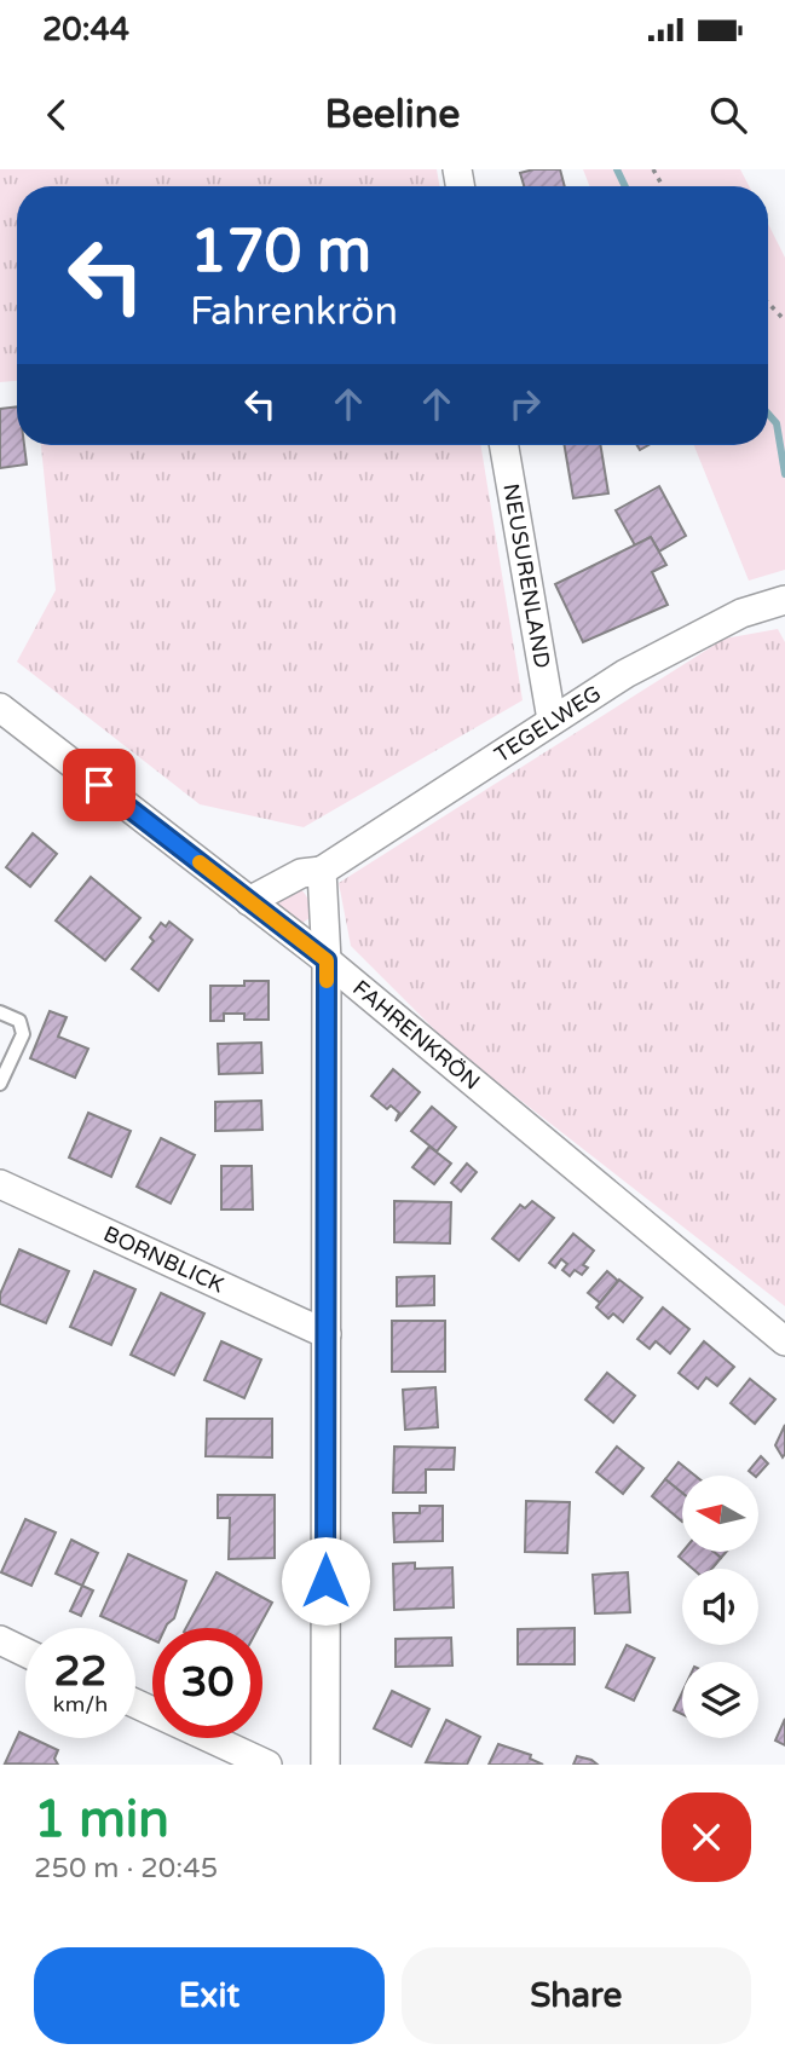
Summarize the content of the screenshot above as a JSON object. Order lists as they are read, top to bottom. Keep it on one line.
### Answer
{"streets":{"street":["NEUSURENLAND","TEGELWEG","FAHRENKRÖN","BORNBLICK"]},"crossings":[["NEUSURENLAND","TEGELWEG"],["TEGELWEG","FAHRENKRÖN"]],"north":"left","page":{"status":"20:44","header":"Beeline","turn":["170 m","Fahrenkrön"],"speed":"22 km/h","limit":"30","heading":["1 min","250 m · 20:45"],"buttons":["Exit","Share"]}}
